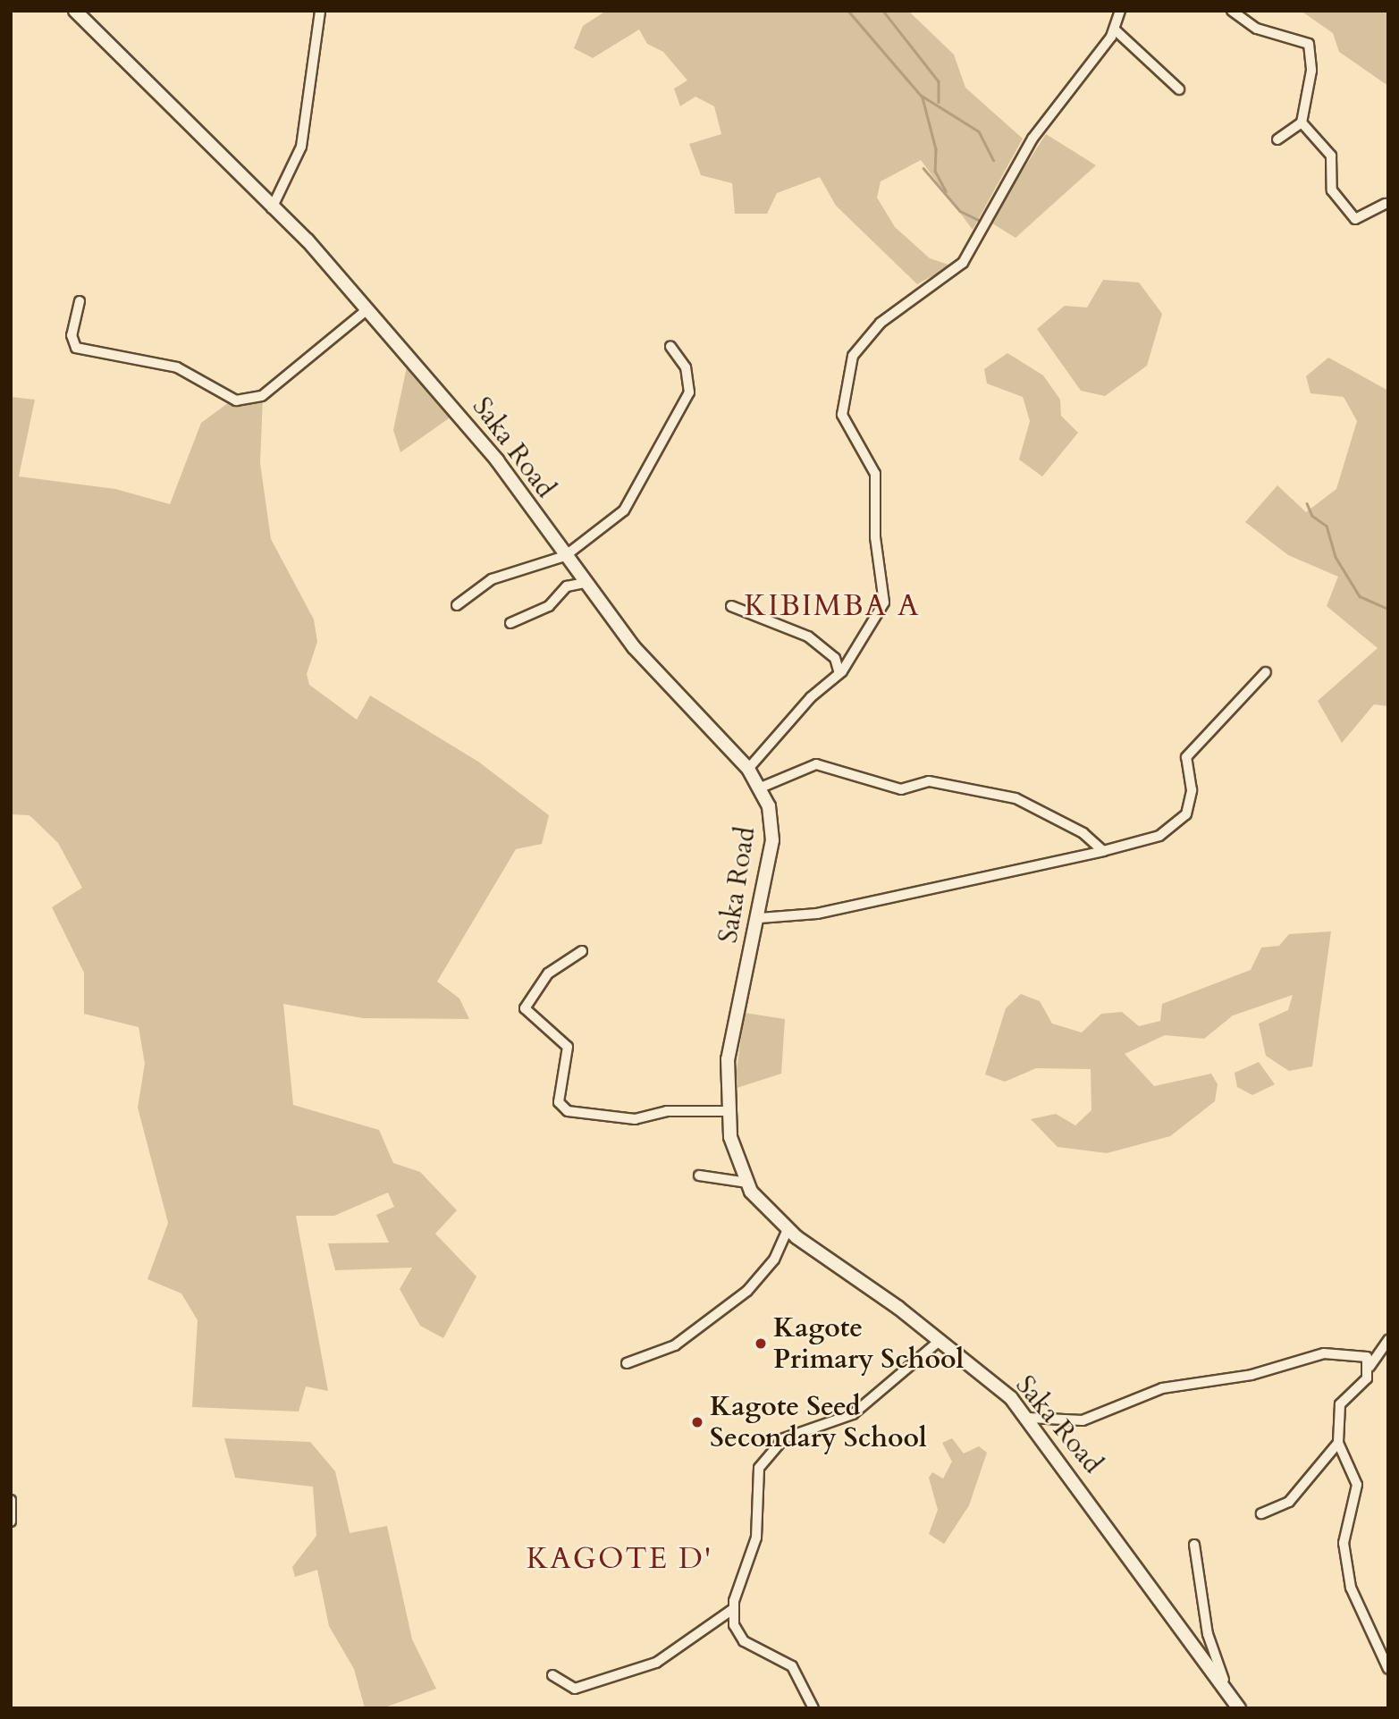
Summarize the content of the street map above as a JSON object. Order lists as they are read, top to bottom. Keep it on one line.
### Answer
{"streets":{"main road":["Saka Road"]},"districts":["KIBIMBA A","KAGOTE D'"],"places":["Kagote Primary School","Kagote Seed Secondary School"]}
